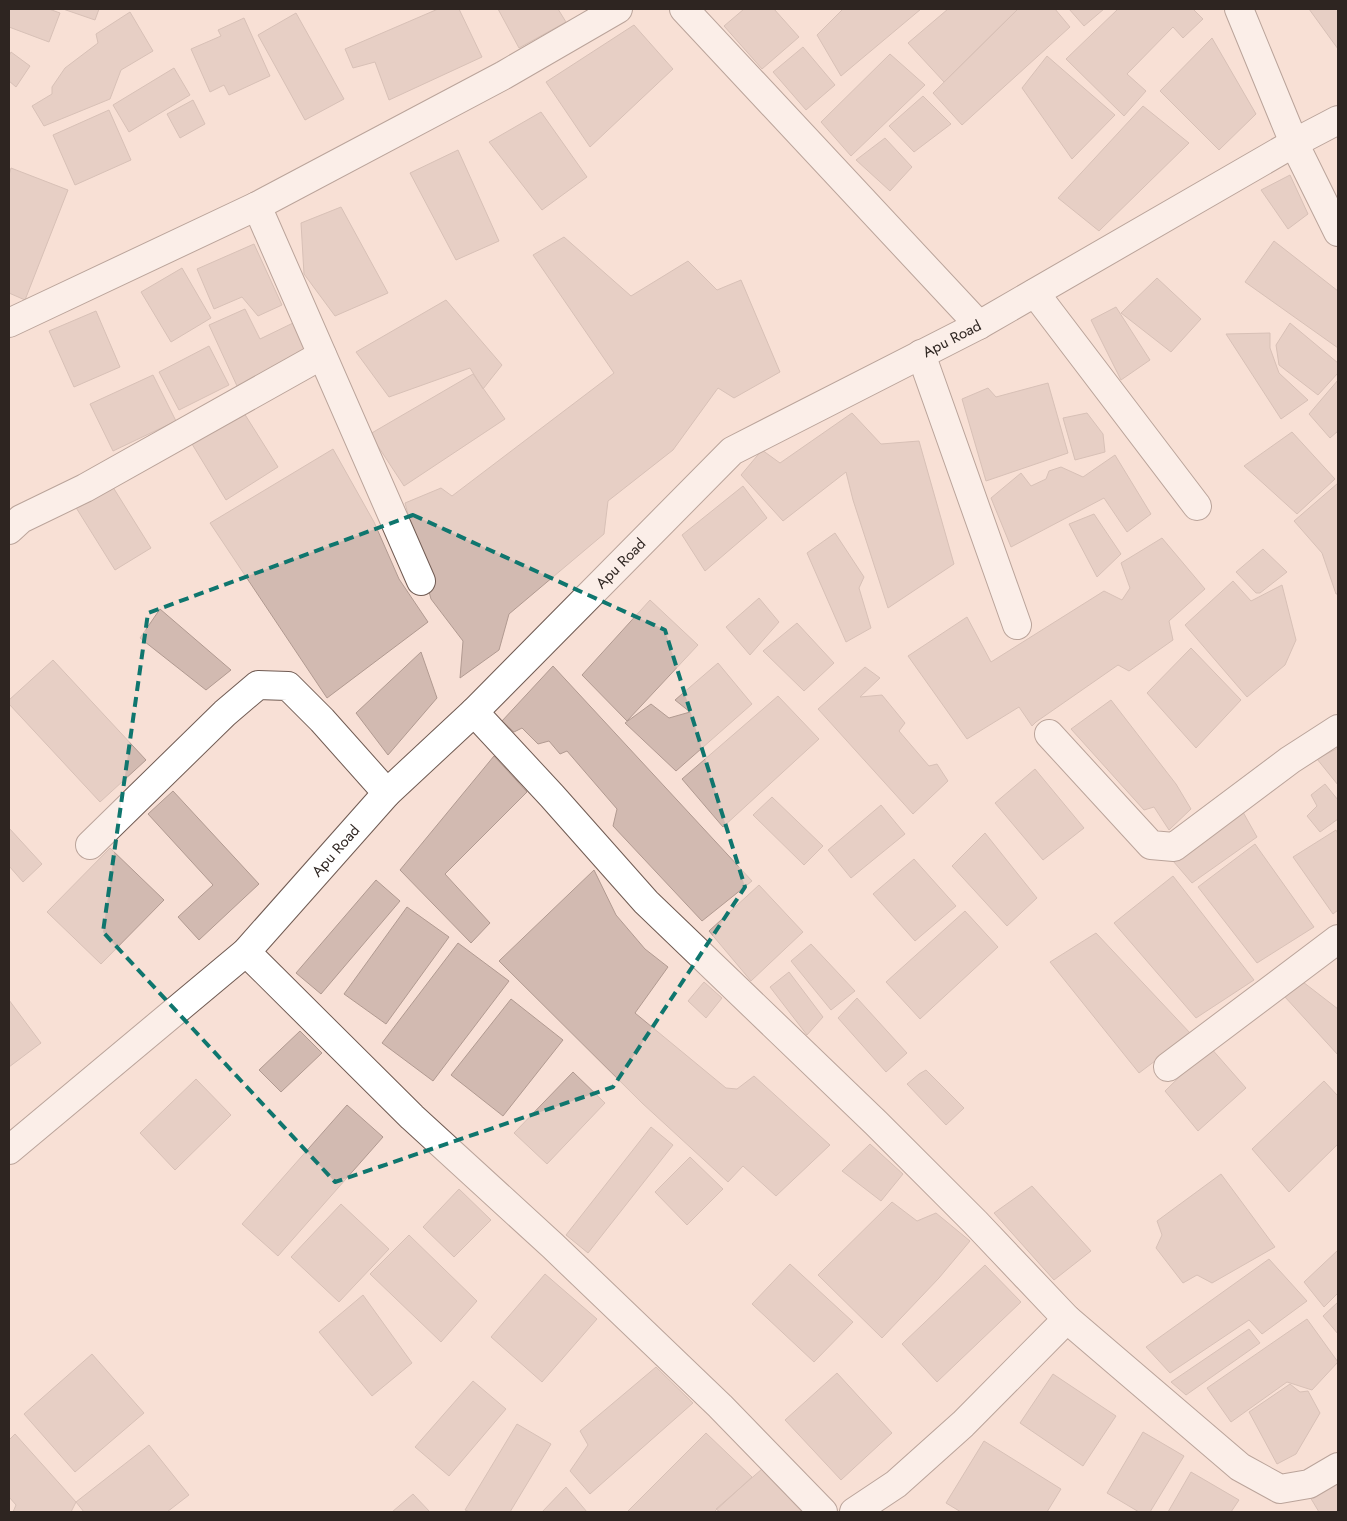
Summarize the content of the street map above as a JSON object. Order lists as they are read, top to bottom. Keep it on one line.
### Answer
{"streets":{"street":["Apu Road"]}}
